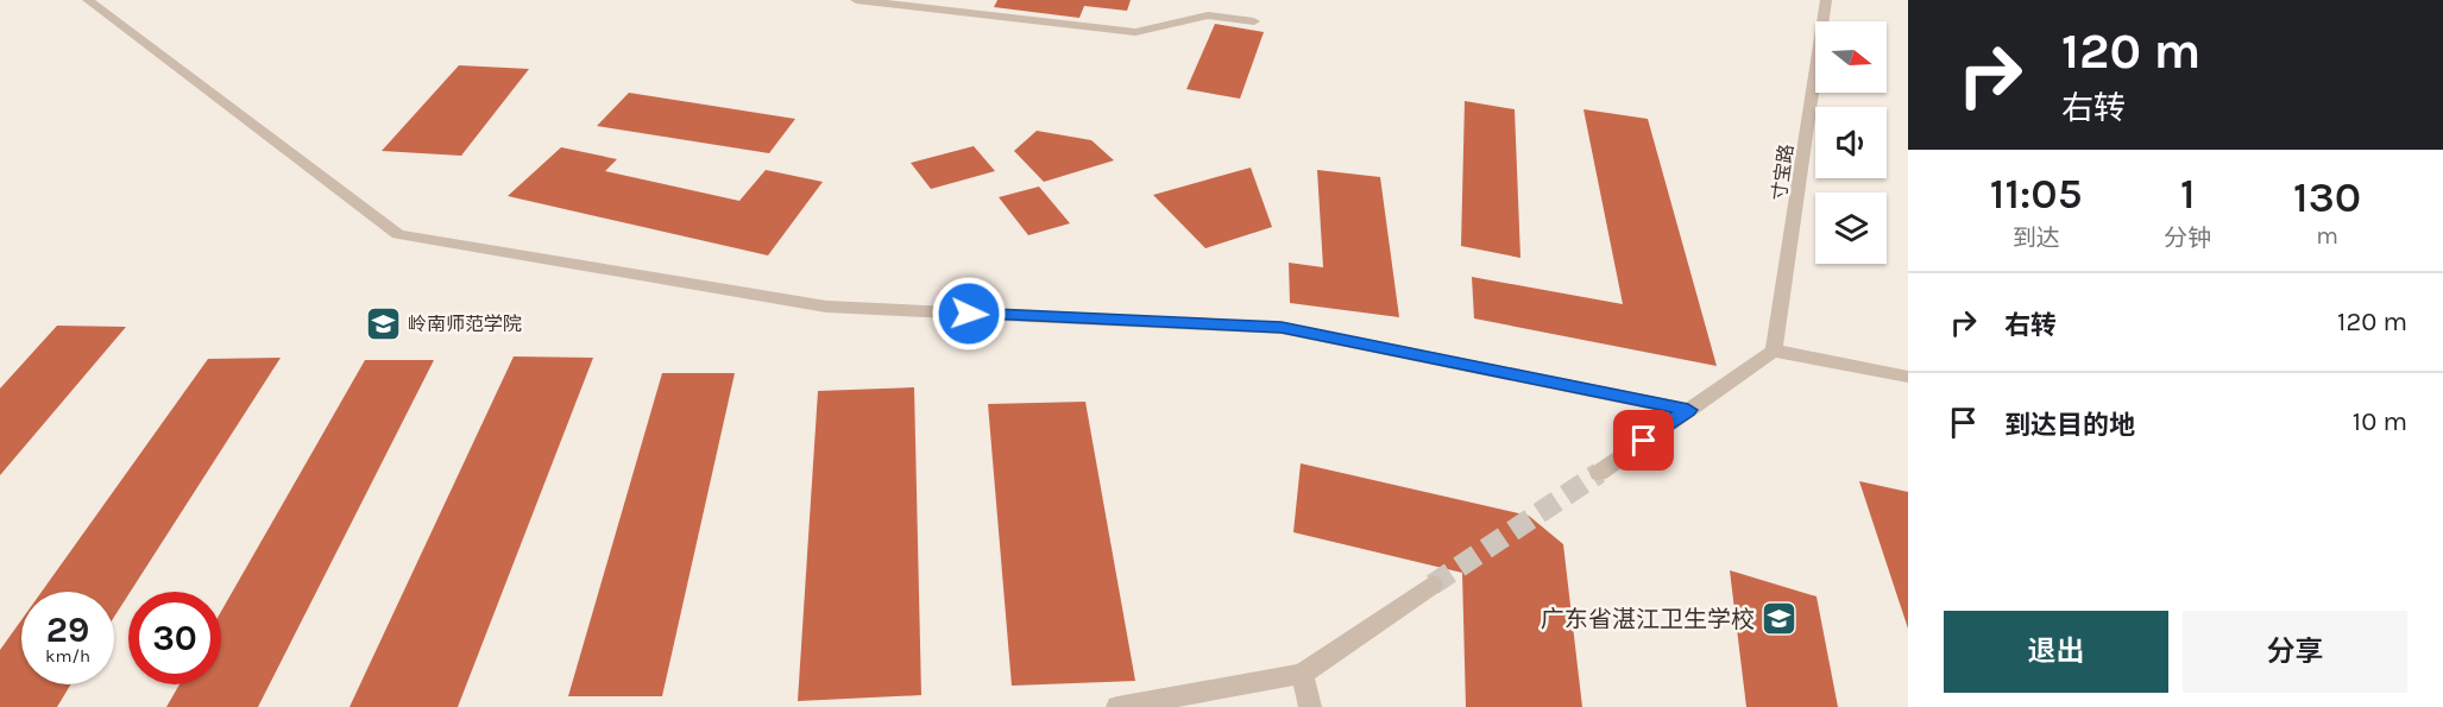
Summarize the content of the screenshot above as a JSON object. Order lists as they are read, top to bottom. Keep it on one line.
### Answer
{"streets":{"street":["寸宝路"]},"places":{"school or university":["岭南师范学院","广东省湛江卫生学校"]},"north":"right","page":{"turn":["120 m","右转"],"eta":["11:05","到达","1","分钟","130","m"],"list":[{"name":"右转","value":"120 m"},{"name":"到达目的地","value":"10 m"}],"speed":"29 km/h","limit":"30","buttons":["退出","分享"]}}
